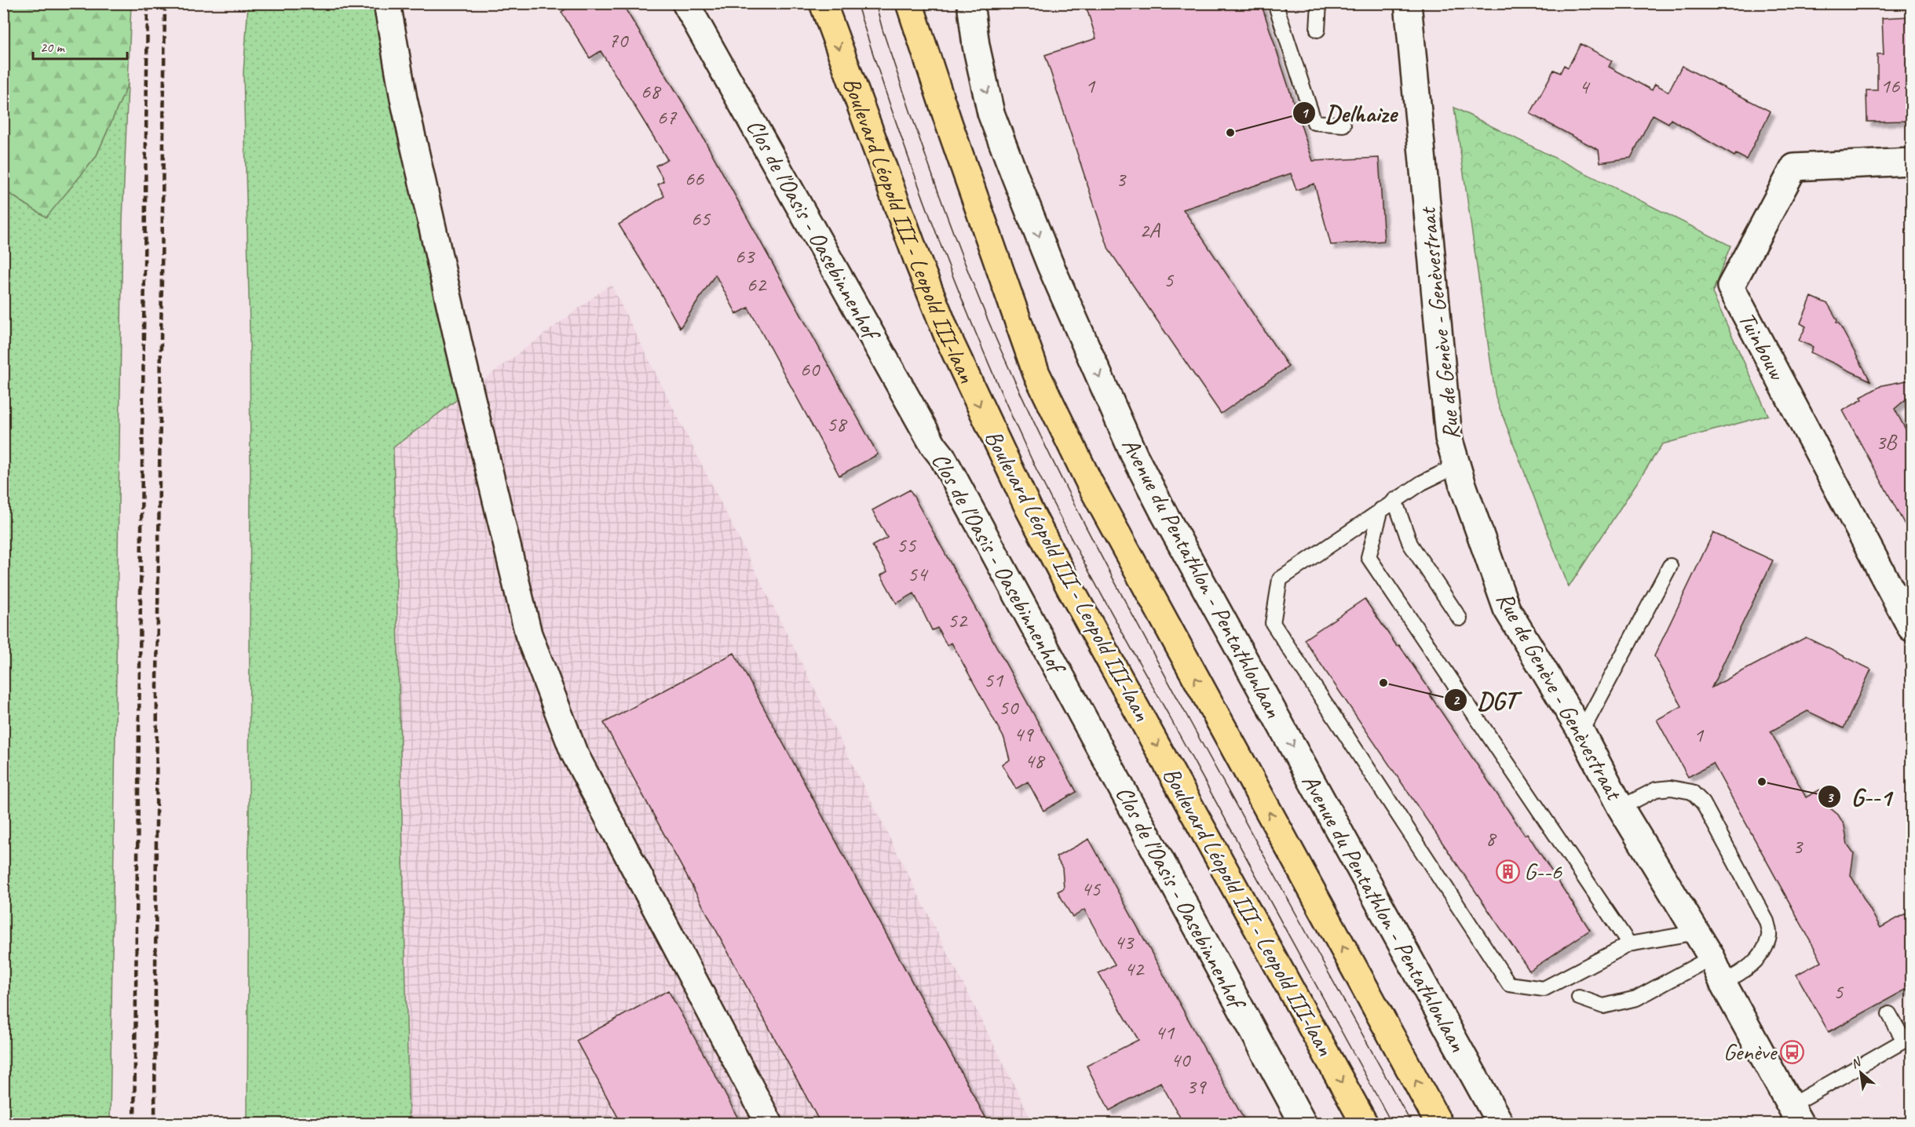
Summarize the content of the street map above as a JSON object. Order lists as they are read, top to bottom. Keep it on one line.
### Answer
{"streets":{"main road":["Boulevard Léopold III - Leopold III-laan"],"street":["Clos de l'Oasis - Oasebinnenhof","Rue de Genève - Genèvestraat","Tuinbouw","Avenue du Pentathlon - Pentathlonlaan"]},"one_way":["Avenue du Pentathlon - Pentathlonlaan"],"places":{"other":["Delhaize","DGT","G--1"],"building":["G--6"],"bus stop":["Genève"]},"house_numbers":["70","1","16","4","68","67","66","3","65","2A","63","5","62","60","58","3B","55","54","52","51","50","49","1","48","8","3","45","43","42","5","41","40","39"],"scale_bar":"20 m","north":"top left"}
